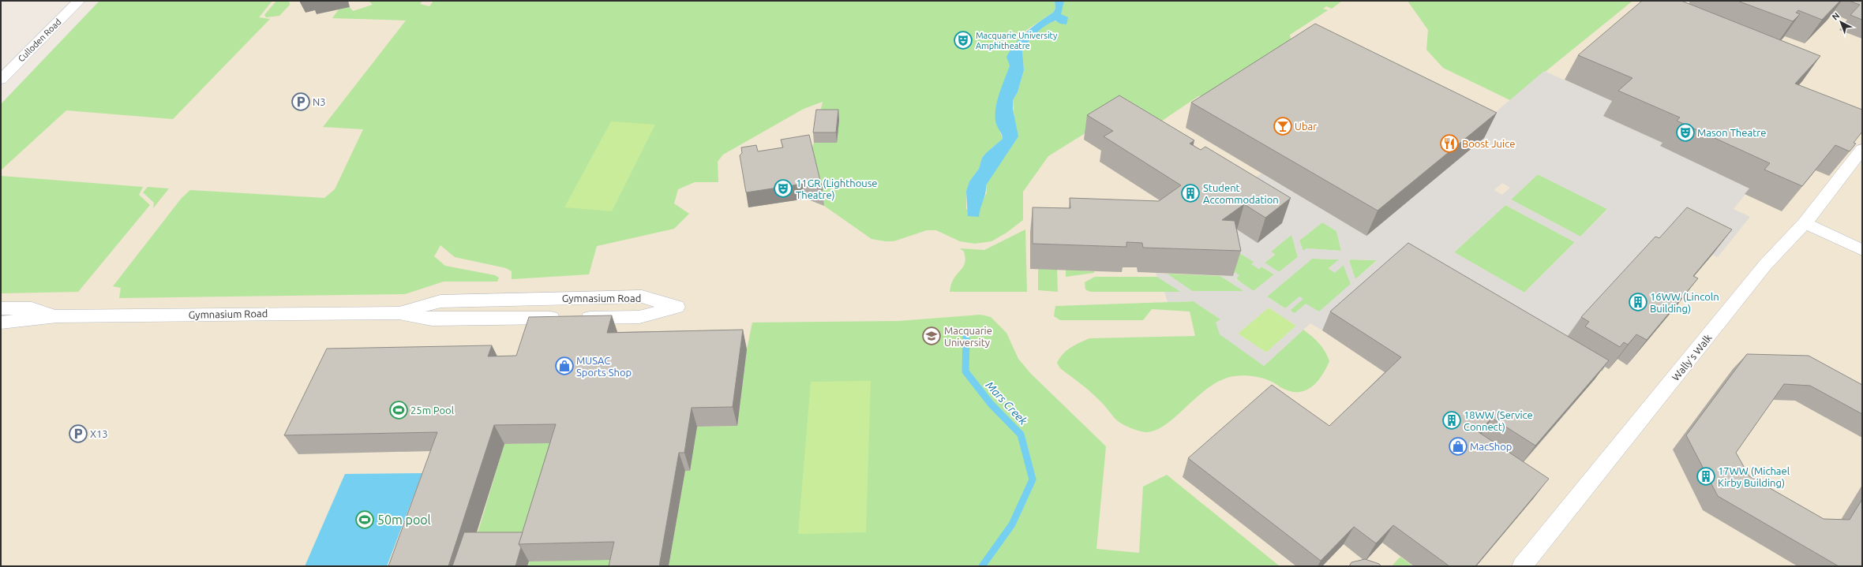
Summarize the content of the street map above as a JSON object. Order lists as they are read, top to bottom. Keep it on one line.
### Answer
{"streets":{"street":["Culloden Road","Gymnasium Road","Wally's Walk"]},"water":["Mars Creek"],"places":{"theatre":["Macquarie University Amphitheatre","Mason Theatre","11GR (Lighthouse Theatre)"],"parking":["N3","X13"],"bar":["Ubar"],"restaurant":["Boost Juice"],"building":["Student Accommodation","16WW (Lincoln Building)","18WW (Service Connect)","17WW (Michael Kirby Building)"],"school or university":["Macquarie University"],"shop":["MUSAC Sports Shop","MacShop"],"sports":["25m Pool","50m pool"]},"north":"top left"}
